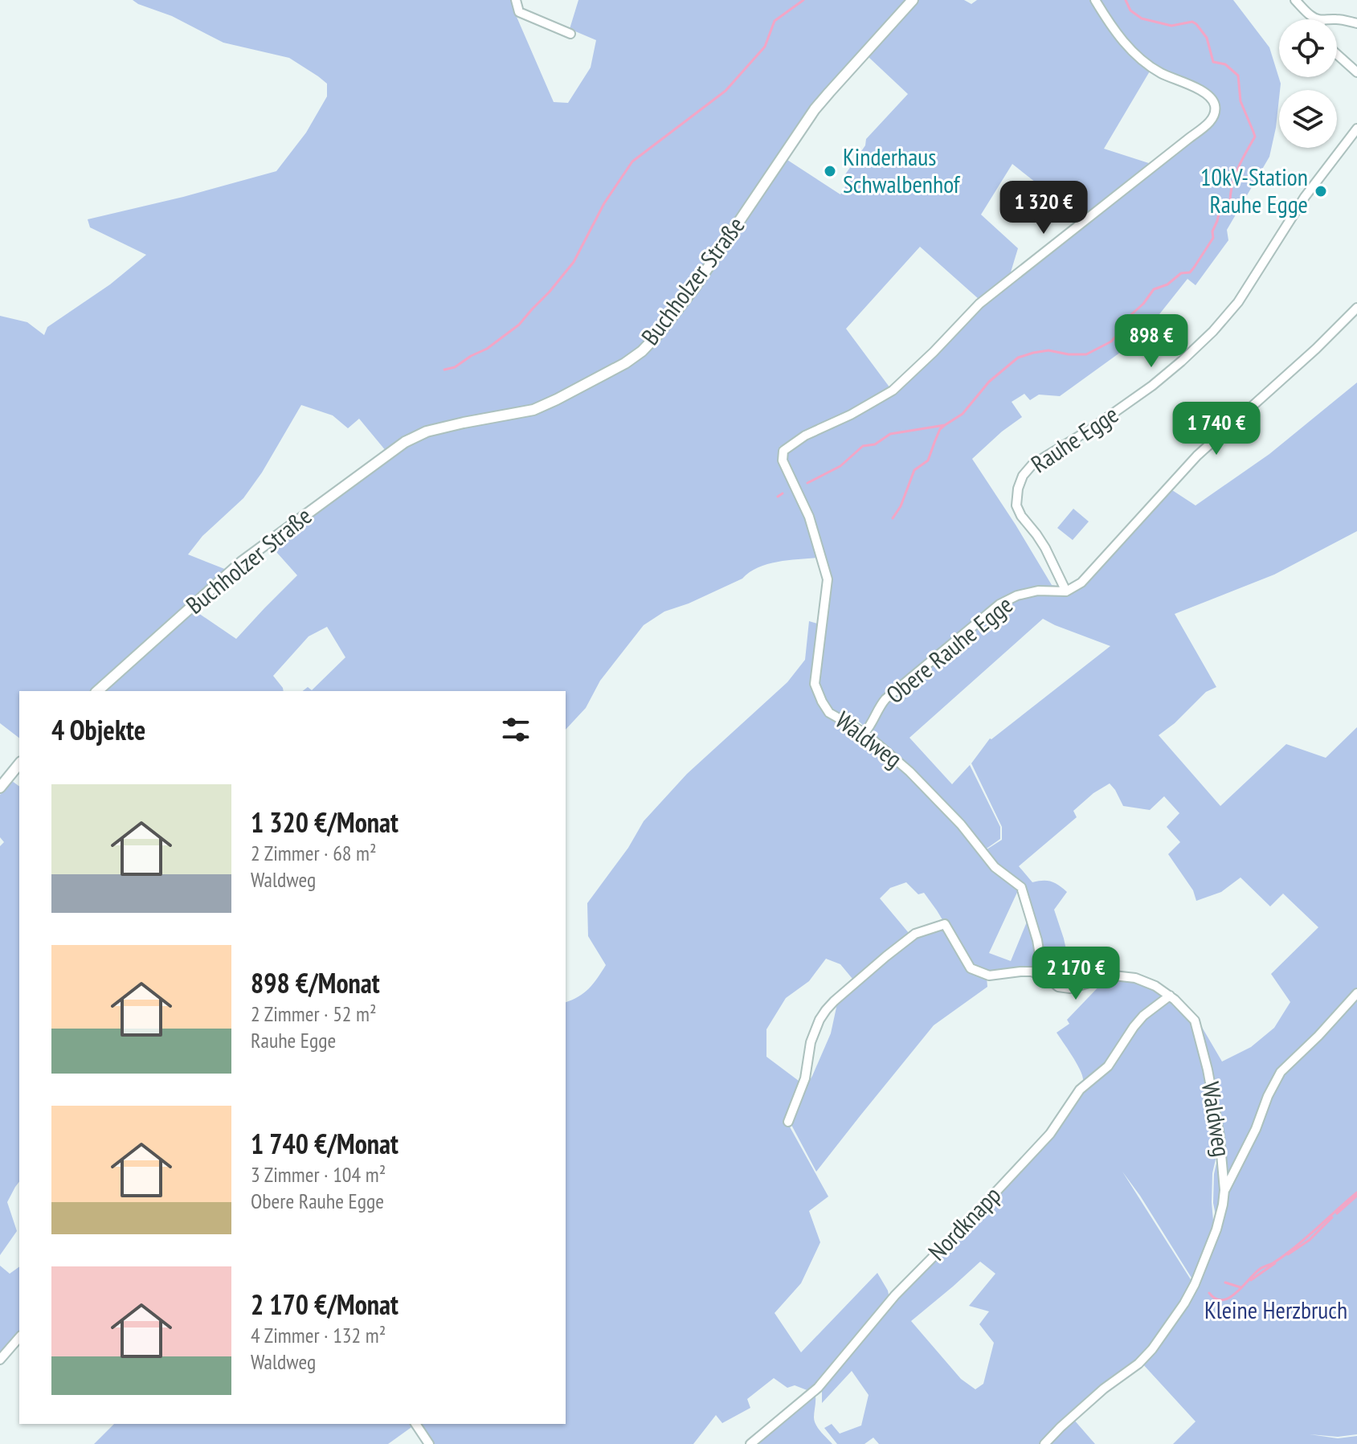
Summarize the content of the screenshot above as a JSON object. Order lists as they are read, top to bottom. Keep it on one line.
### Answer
{"streets":{"street":["Buchholzer Straße","Rauhe Egge","Obere Rauhe Egge","Waldweg","Nordknapp"]},"crossings":[["Rauhe Egge","Obere Rauhe Egge"],["Obere Rauhe Egge","Waldweg"],["Waldweg","Nordknapp"]],"parks":["Kleine Herzbruch"],"places":["Kinderhaus Schwalbenhof","10kV-Station Rauhe Egge"],"page":{"price":["1 320 €","898 €","1 740 €","2 170 €"],"heading":"4 Objekte","list":[{"name":"1 320 €/Monat","note":"2 Zimmer · 68 m² · Waldweg"},{"name":"898 €/Monat","note":"2 Zimmer · 52 m² · Rauhe Egge"},{"name":"1 740 €/Monat","note":"3 Zimmer · 104 m² · Obere Rauhe Egge"},{"name":"2 170 €/Monat","note":"4 Zimmer · 132 m² · Waldweg"}]}}
